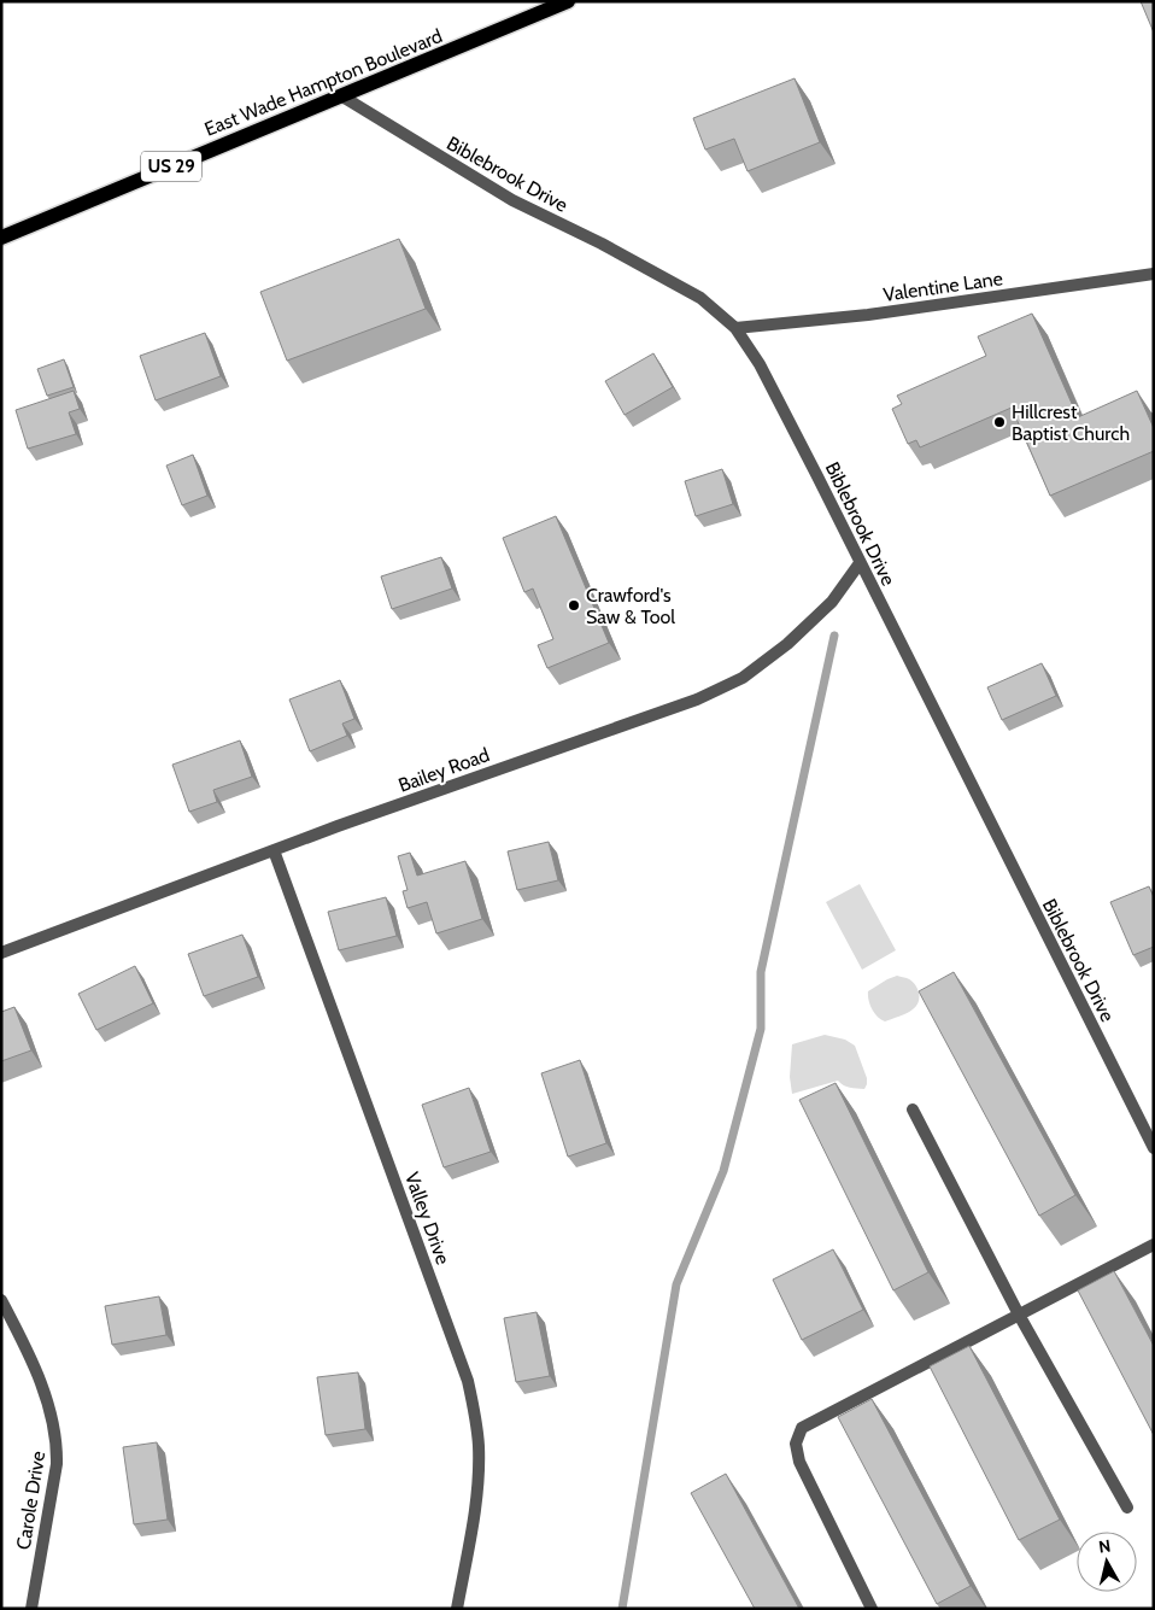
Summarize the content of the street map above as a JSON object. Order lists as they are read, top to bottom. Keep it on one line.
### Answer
{"streets":{"main road":["East Wade Hampton Boulevard","US 29"],"street":["Biblebrook Drive","Valentine Lane","Bailey Road","Valley Drive","Carole Drive"]},"crossings":[["East Wade Hampton Boulevard","Biblebrook Drive"],["Biblebrook Drive","Valentine Lane"],["Biblebrook Drive","Bailey Road"],["Bailey Road","Valley Drive"]],"places":["Hillcrest Baptist Church","Crawford's Saw & Tool"],"north":"top"}
